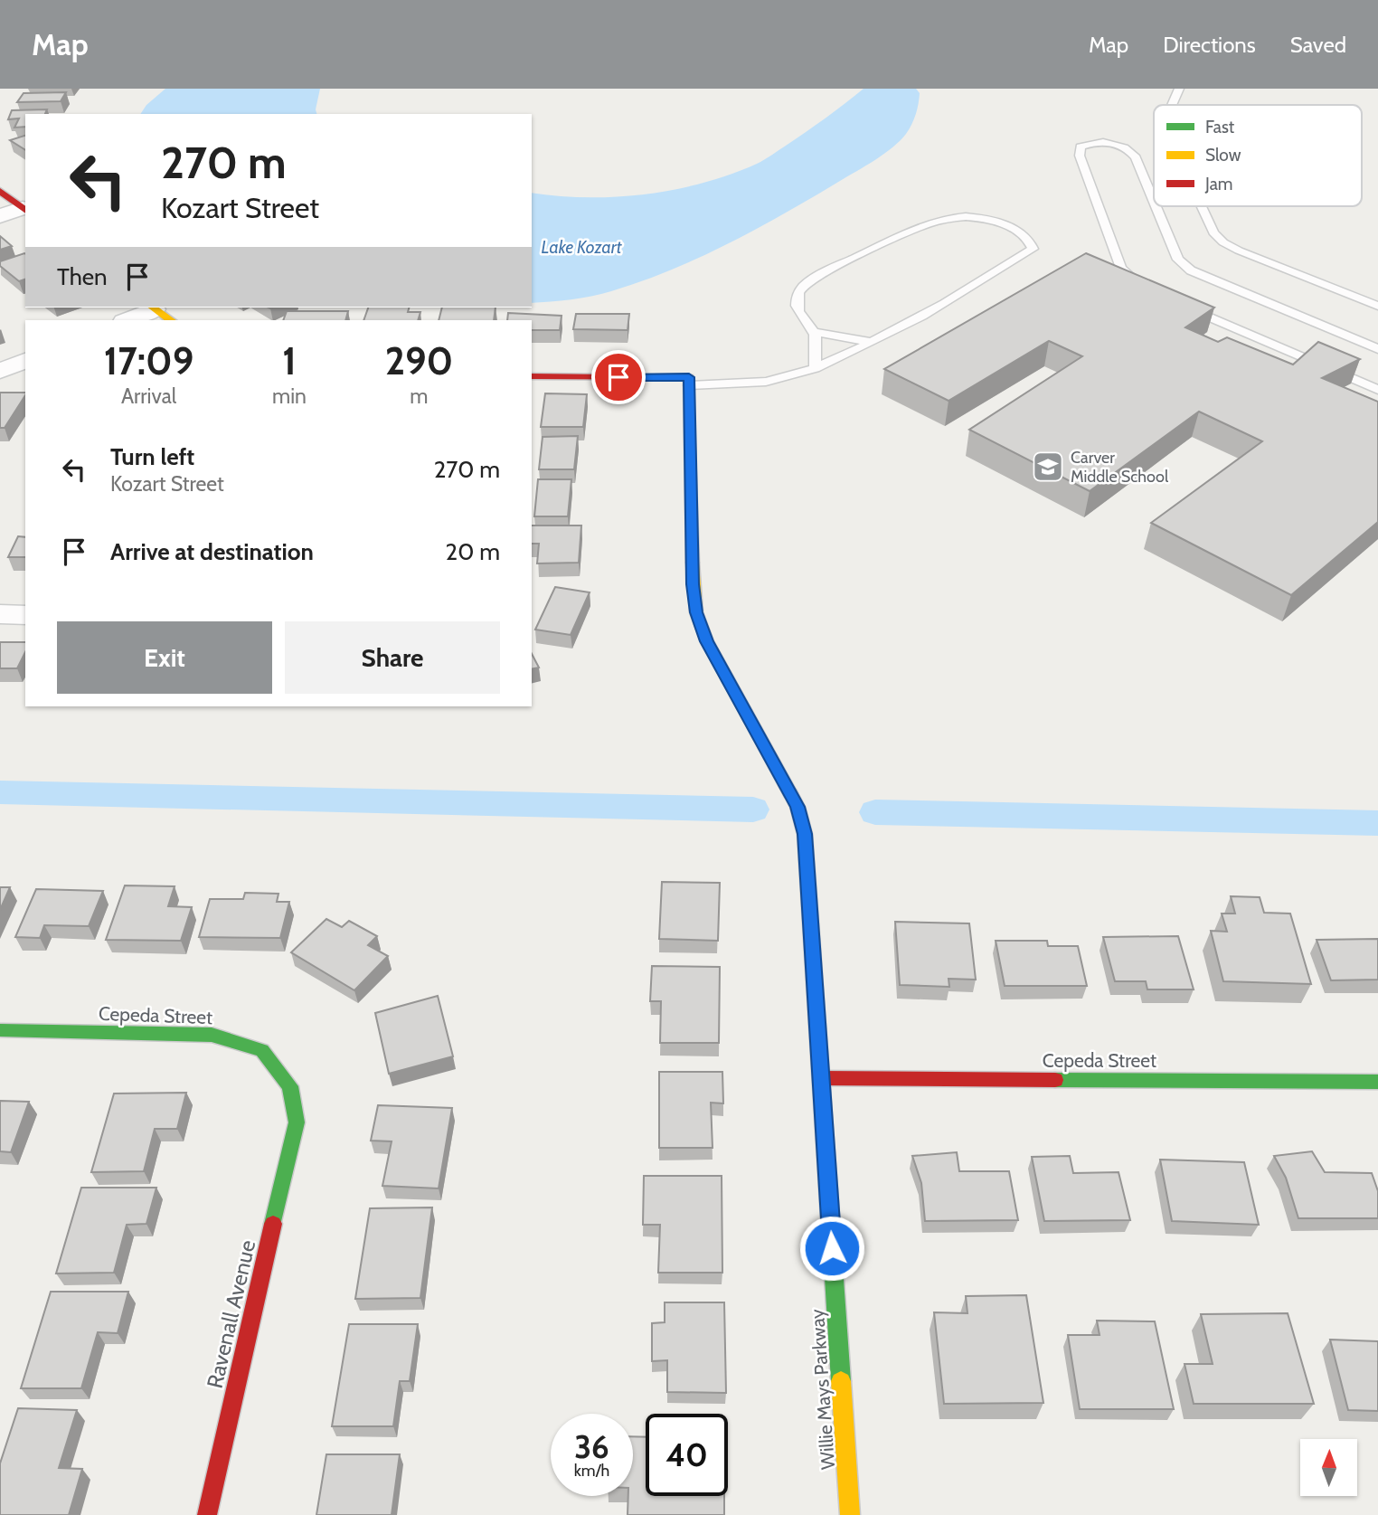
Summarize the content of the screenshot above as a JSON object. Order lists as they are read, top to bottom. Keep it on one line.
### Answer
{"streets":{"street":["Cepeda Street","Ravenall Avenue","Willie Mays Parkway"]},"crossings":[["Cepeda Street","Ravenall Avenue"],["Cepeda Street","Willie Mays Parkway"]],"water":["Lake Kozart"],"places":{"school or university":["Carver Middle School"]},"legend":["Fast","Slow","Jam"],"north":"top","page":{"header":"Map","nav":["Map","Directions","Saved"],"turn":["270 m","Kozart Street"],"then":"Then","eta":["17:09","Arrival","1","min","290","m"],"list":[{"name":"Turn left","note":"Kozart Street","value":"270 m"},{"name":"Arrive at destination","value":"20 m"}],"buttons":["Exit","Share"],"speed":"36 km/h","limit":"40"}}
